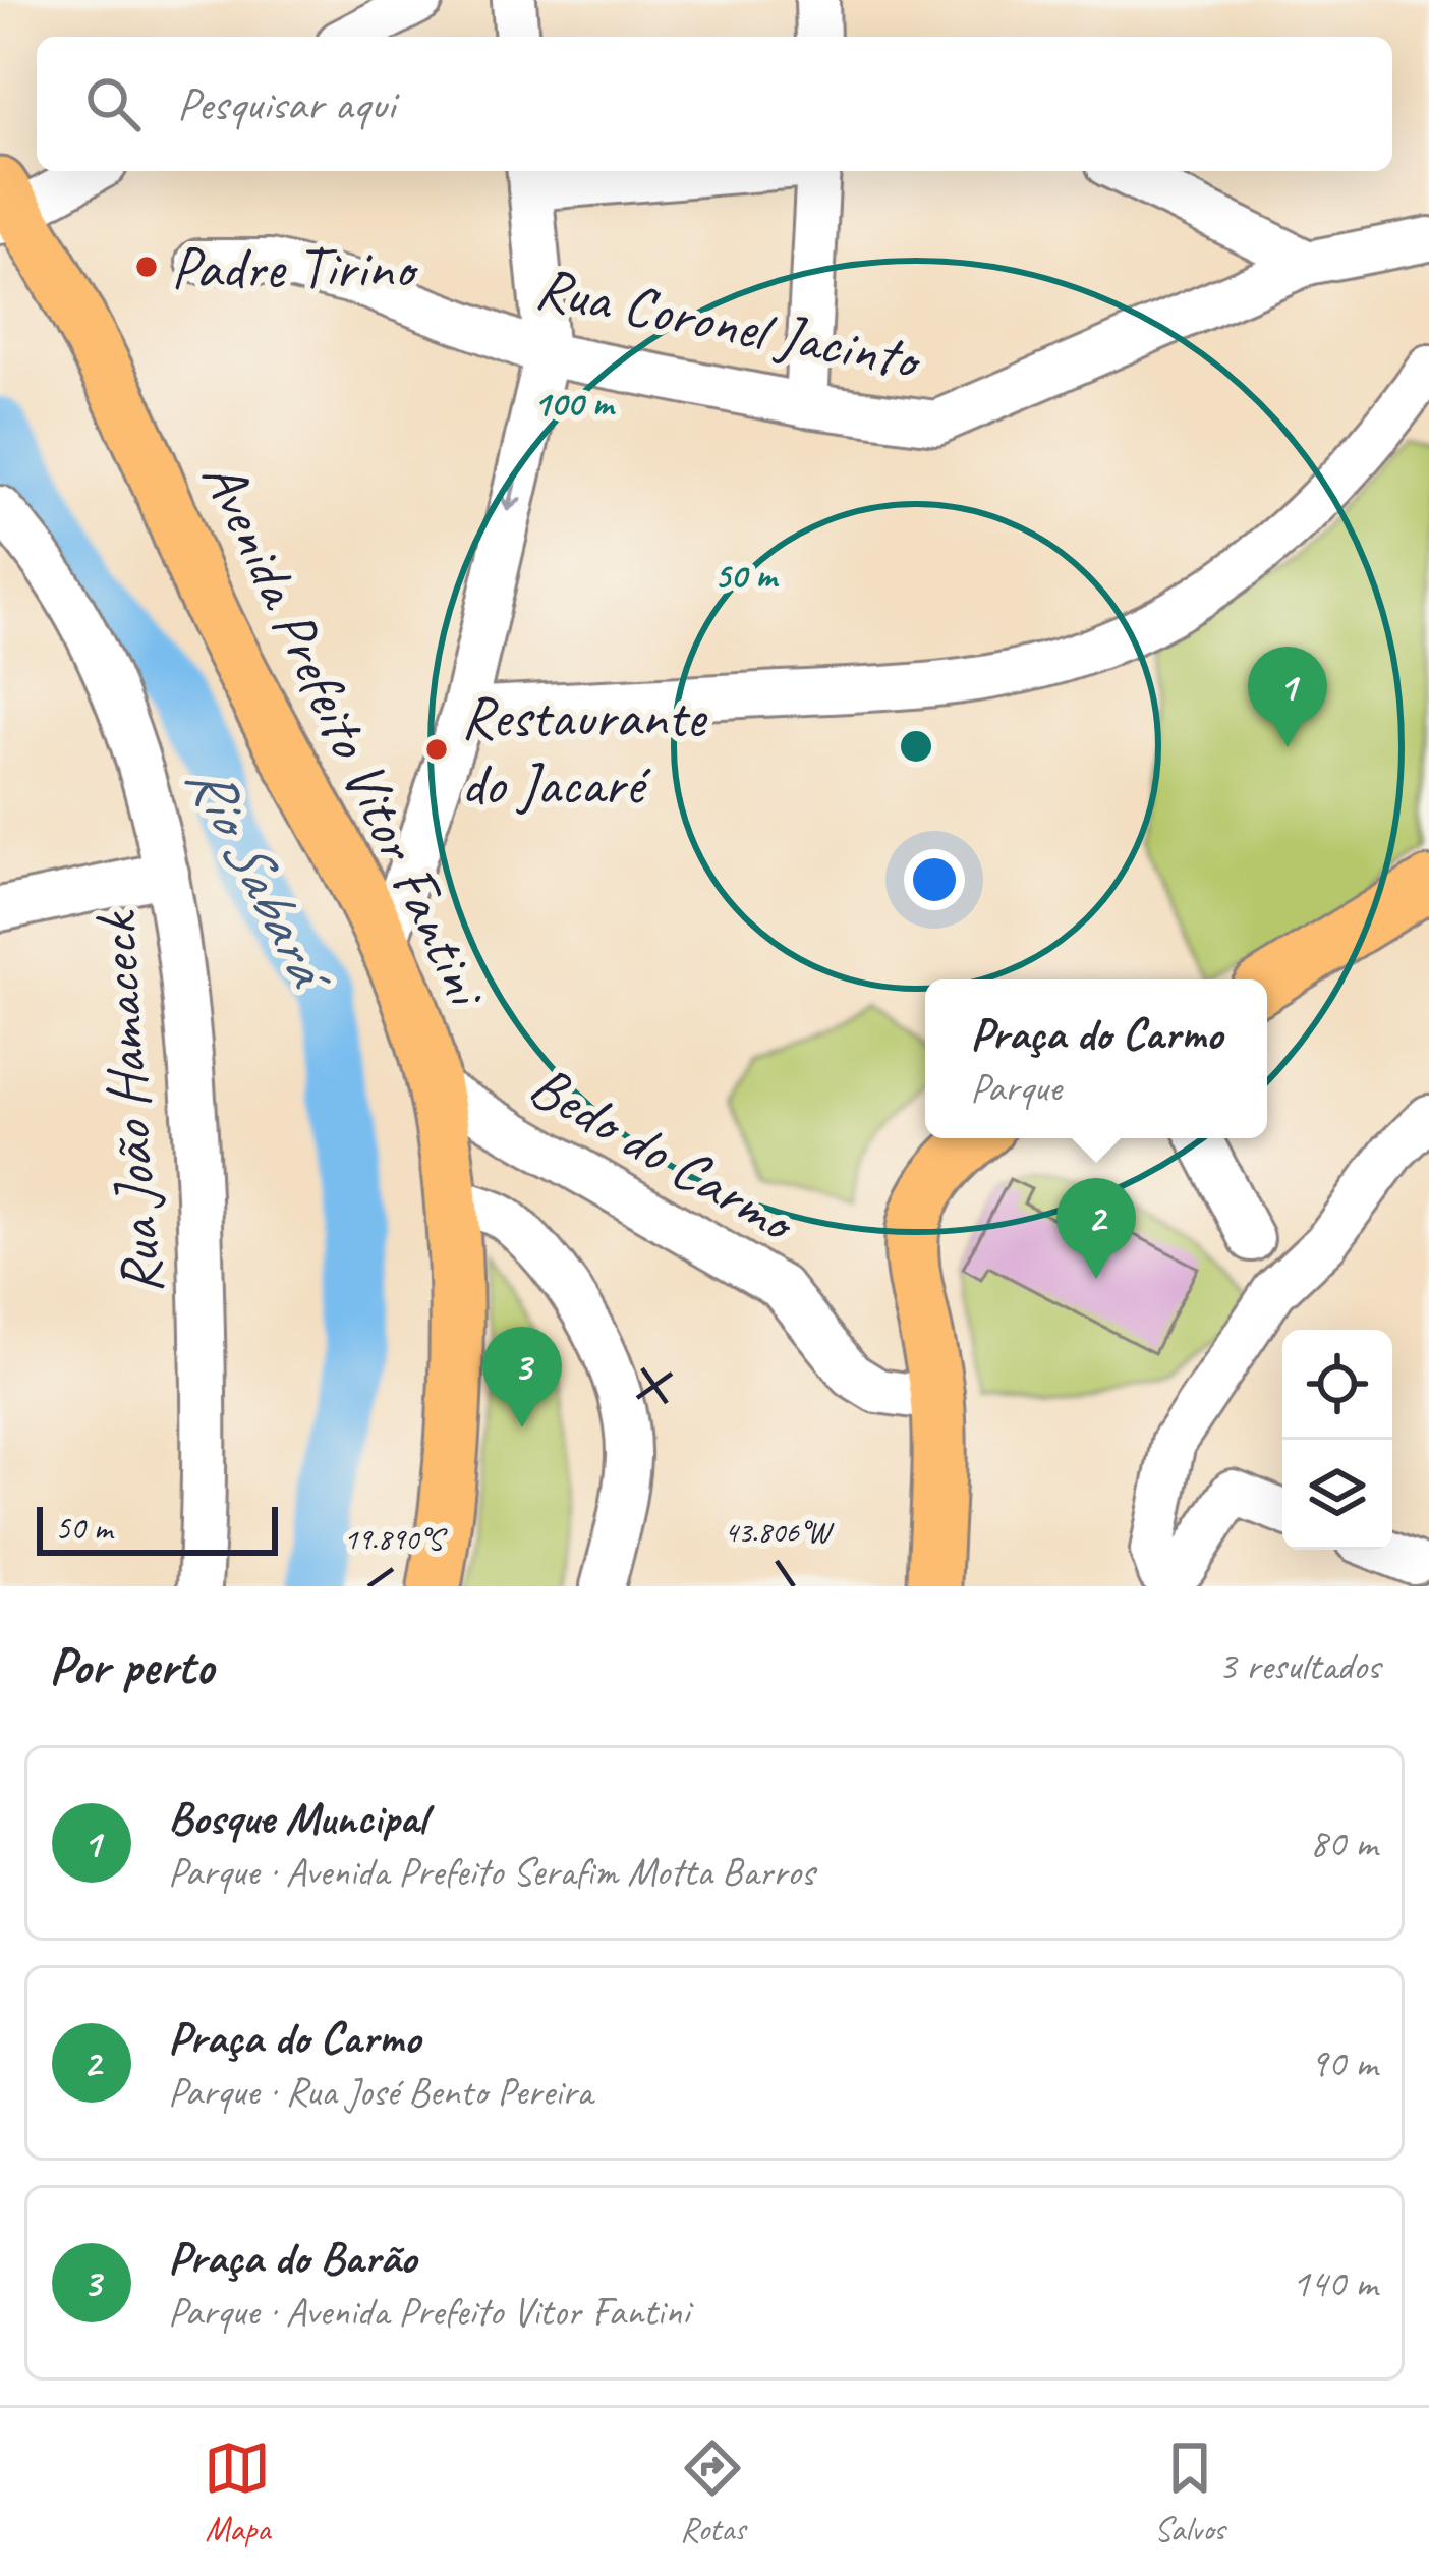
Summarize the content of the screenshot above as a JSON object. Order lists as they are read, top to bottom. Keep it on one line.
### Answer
{"streets":{"main road":["Avenida Prefeito Vitor Fantini"],"street":["Rua Coronel Jacinto","Rua João Hamaceck","Bedo do Carmo"]},"crossings":[["Avenida Prefeito Vitor Fantini","Bedo do Carmo"]],"water":["Rio Sabará"],"places":["Padre Tirino","Restaurante do Jacaré"],"scale_bar":"50 m","page":{"search":"Pesquisar aqui","pins":["1","2","3"],"popup":["Praça do Carmo","Parque"],"scale":"50 m","heading":["Por perto","3 resultados"],"list":[{"mark":"1","name":"Bosque Muncipal","note":"Parque · Avenida Prefeito Serafim Motta Barros","value":"80 m"},{"mark":"2","name":"Praça do Carmo","note":"Parque · Rua José Bento Pereira","value":"90 m"},{"mark":"3","name":"Praça do Barão","note":"Parque · Avenida Prefeito Vitor Fantini","value":"140 m"}],"nav":["Mapa","Rotas","Salvos"]},"coordinates":["43.806°W","19.890°S"],"rings":["100 m","50 m"]}
